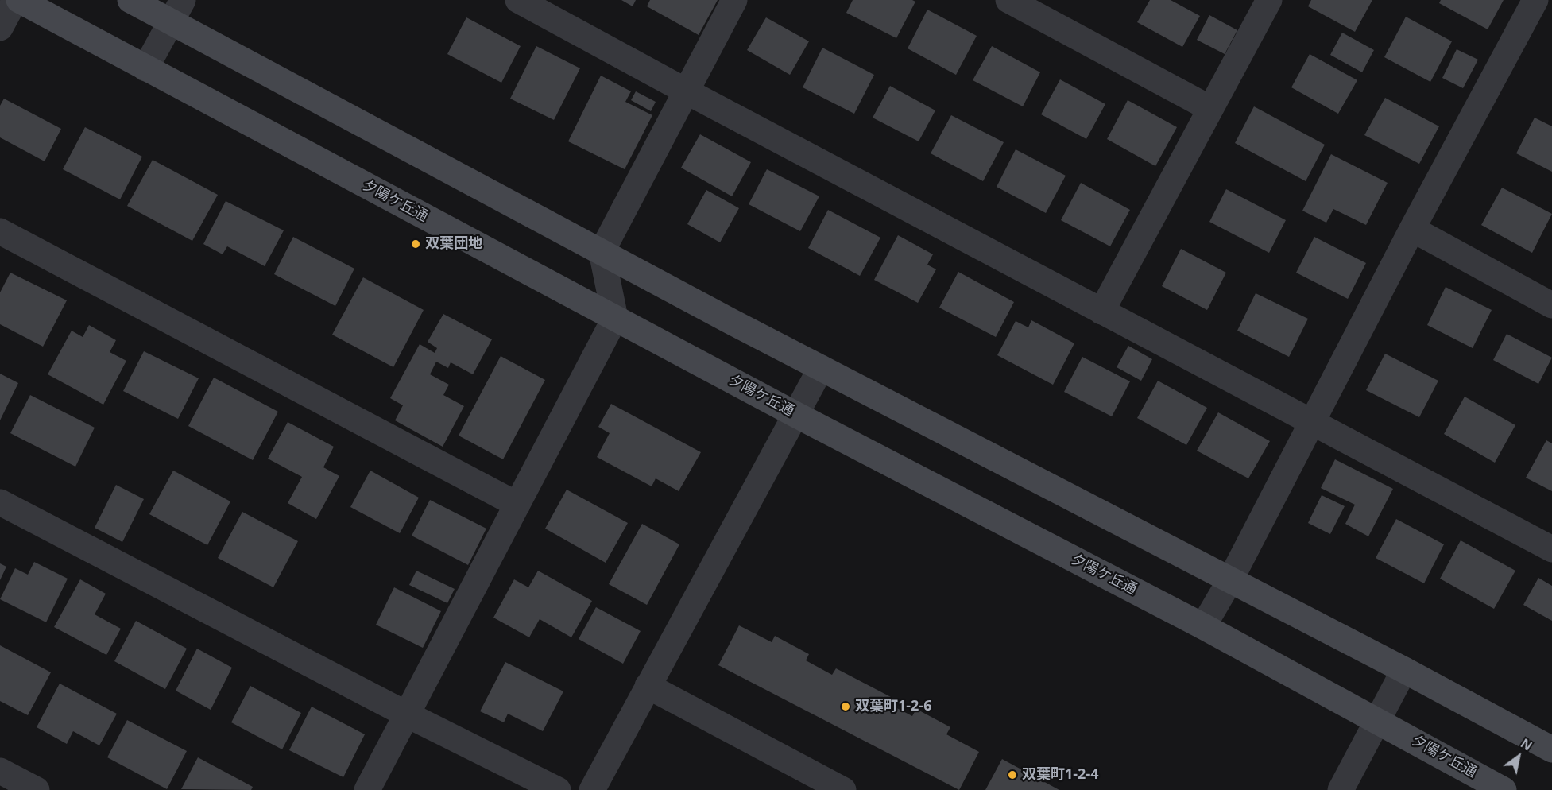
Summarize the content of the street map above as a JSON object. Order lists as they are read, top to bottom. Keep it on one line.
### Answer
{"streets":{"main road":["夕陽ケ丘通"]},"places":["双葉団地","双葉町1-2-6","双葉町1-2-4"],"north":"top right"}
